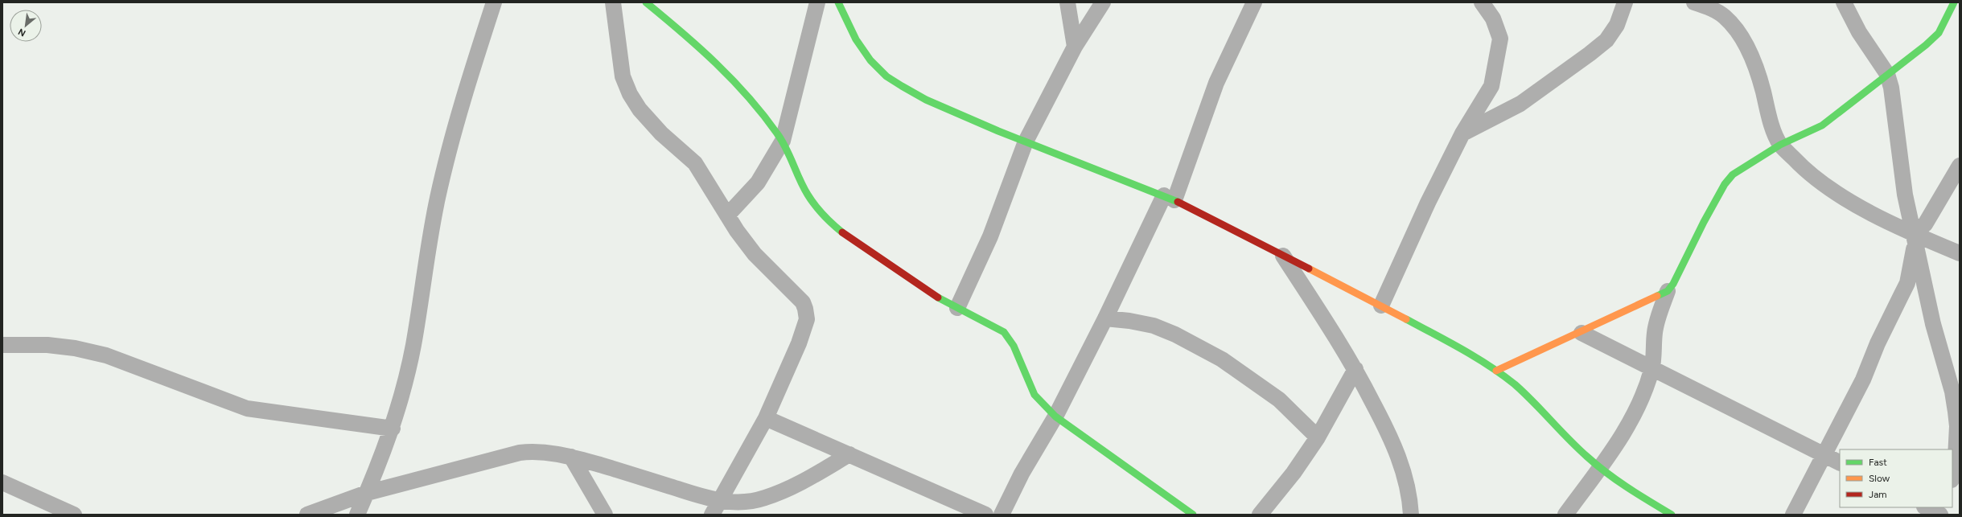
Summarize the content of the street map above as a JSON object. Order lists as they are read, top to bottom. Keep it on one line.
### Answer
{"legend":["Fast","Slow","Jam"],"north":"bottom left"}
